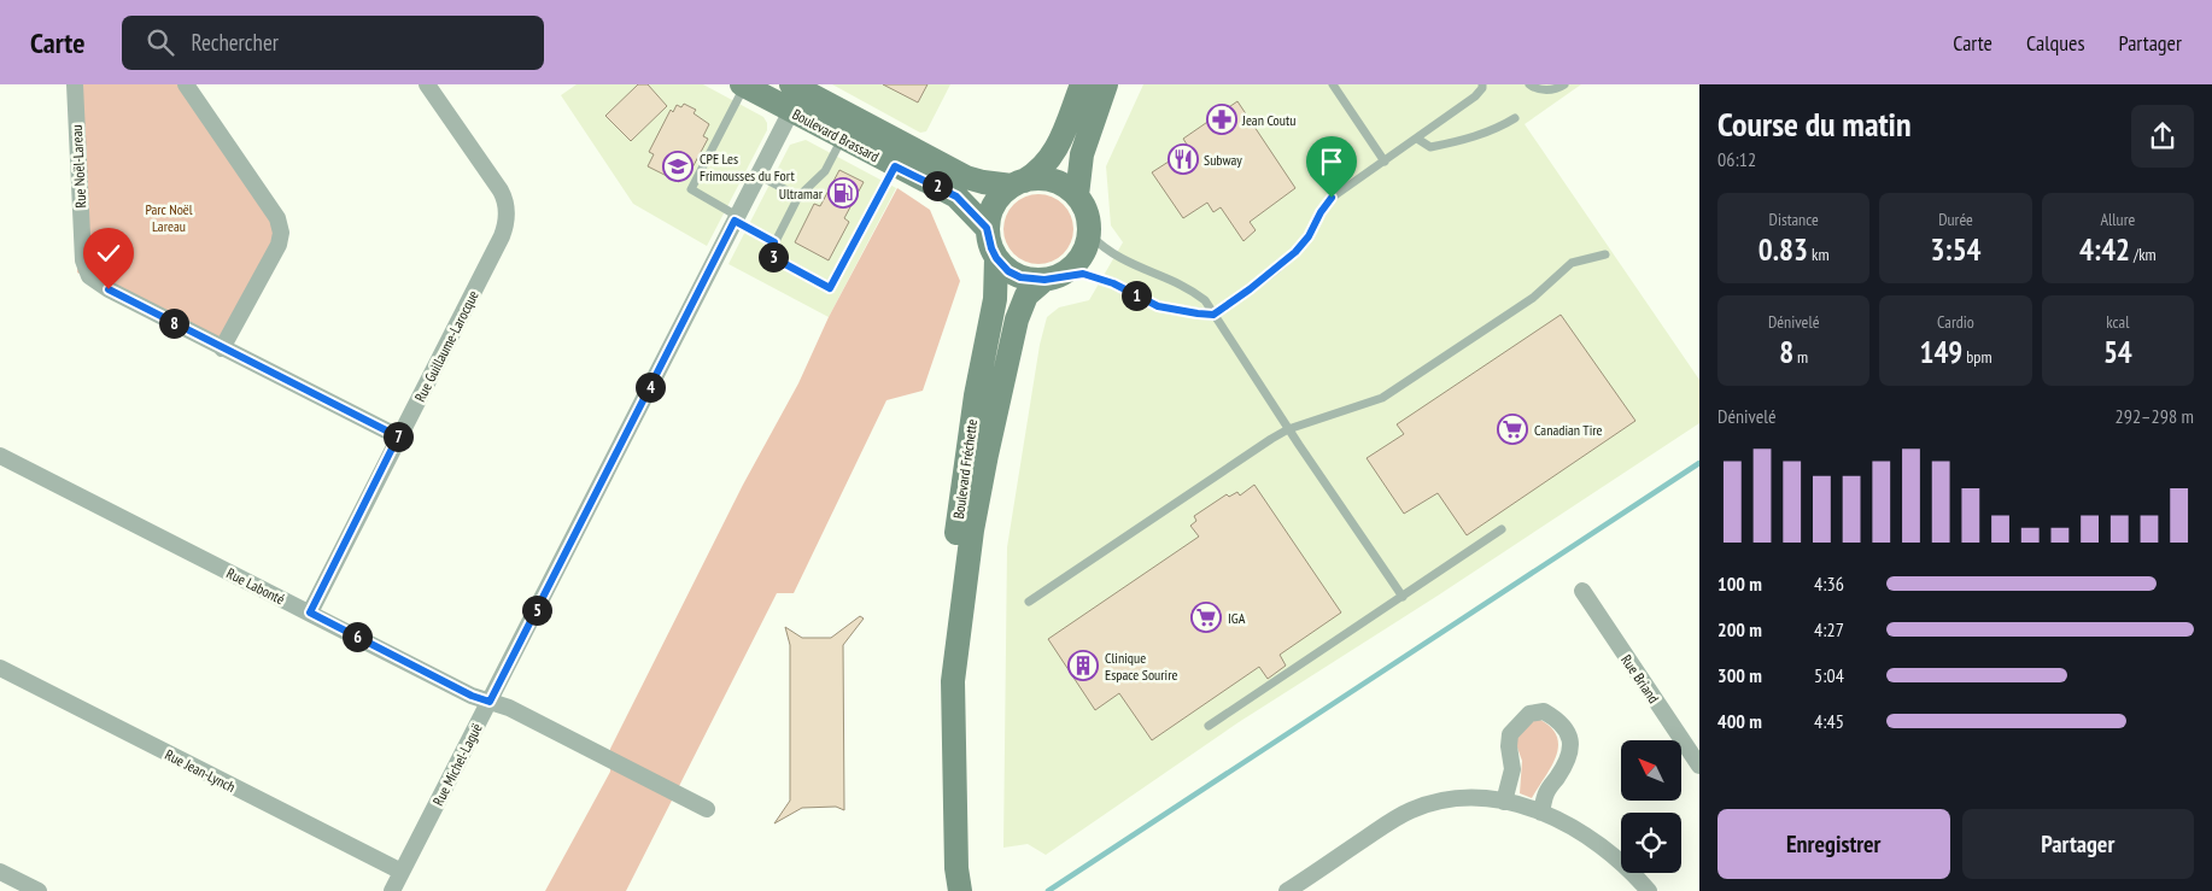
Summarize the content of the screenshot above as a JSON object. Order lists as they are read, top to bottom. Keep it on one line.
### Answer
{"streets":{"main road":["Boulevard Brassard","Boulevard Fréchette"],"street":["Rue Noël-Lareau","Rue Guillaume-Larocque","Rue Labonté","Rue Briand","Rue Michel-Laguë","Rue Jean-Lynch"]},"crossings":[["Boulevard Brassard","Boulevard Fréchette"],["Boulevard Brassard","Rue Michel-Laguë"],["Rue Noël-Lareau","Rue Guillaume-Larocque"],["Rue Guillaume-Larocque","Rue Labonté"],["Rue Labonté","Rue Michel-Laguë"],["Rue Michel-Laguë","Rue Jean-Lynch"]],"parks":["Parc Noël Lareau"],"places":{"pharmacy":["Jean Coutu"],"restaurant":["Subway"],"school or university":["CPE Les Frimousses du Fort"],"fuel station":["Ultramar"],"supermarket":["Canadian Tire","IGA"],"building":["Clinique Espace Sourire"]},"north":"top left","page":{"header":"Carte","search":"Rechercher","nav":["Carte","Calques","Partager"],"heading":["Course du matin","06:12"],"pins":["2","3","1","8","4","7","5","6"],"stats":[["Distance","0.83 km"],["Durée","3:54"],["Allure","4:42 /km"],["Dénivelé","8 m"],["Cardio","149 bpm"],["kcal","54"]],"chart":["Dénivelé","292–298 m"],"list":[{"name":"100 m","note":"4:36"},{"name":"200 m","note":"4:27"},{"name":"300 m","note":"5:04"},{"name":"400 m","note":"4:45"}],"buttons":["Enregistrer","Partager"]}}
